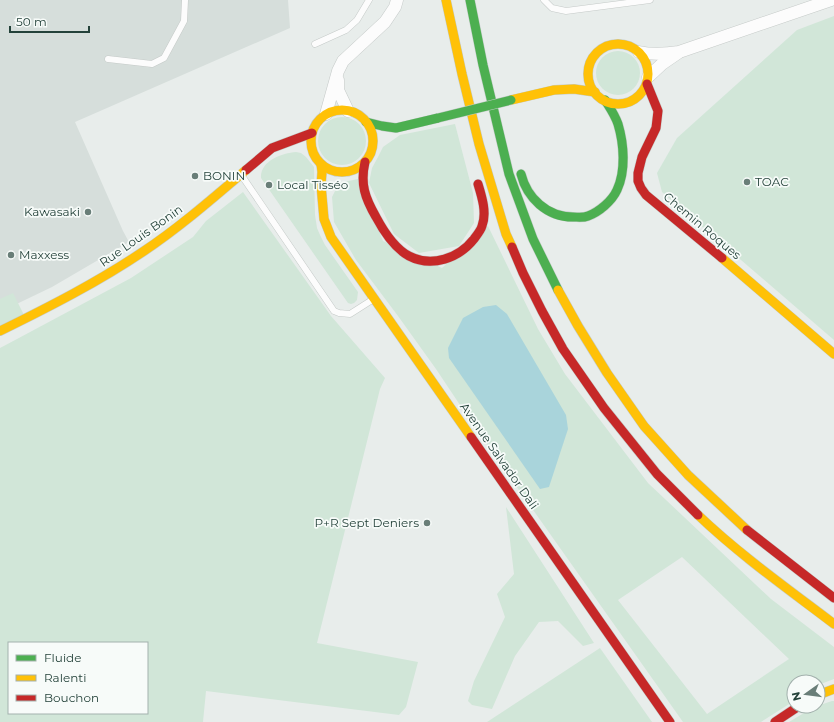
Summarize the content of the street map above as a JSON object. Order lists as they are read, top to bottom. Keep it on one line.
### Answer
{"streets":{"main road":["Chemin Roques","Rue Louis Bonin","Avenue Salvador Dali"]},"crossings":[["Rue Louis Bonin","Avenue Salvador Dali"]],"places":["BONIN","TOAC","Local Tisséo","Kawasaki","Maxxess","P+R Sept Deniers"],"legend":["Fluide","Ralenti","Bouchon"],"scale_bar":"50 m","north":"left"}
